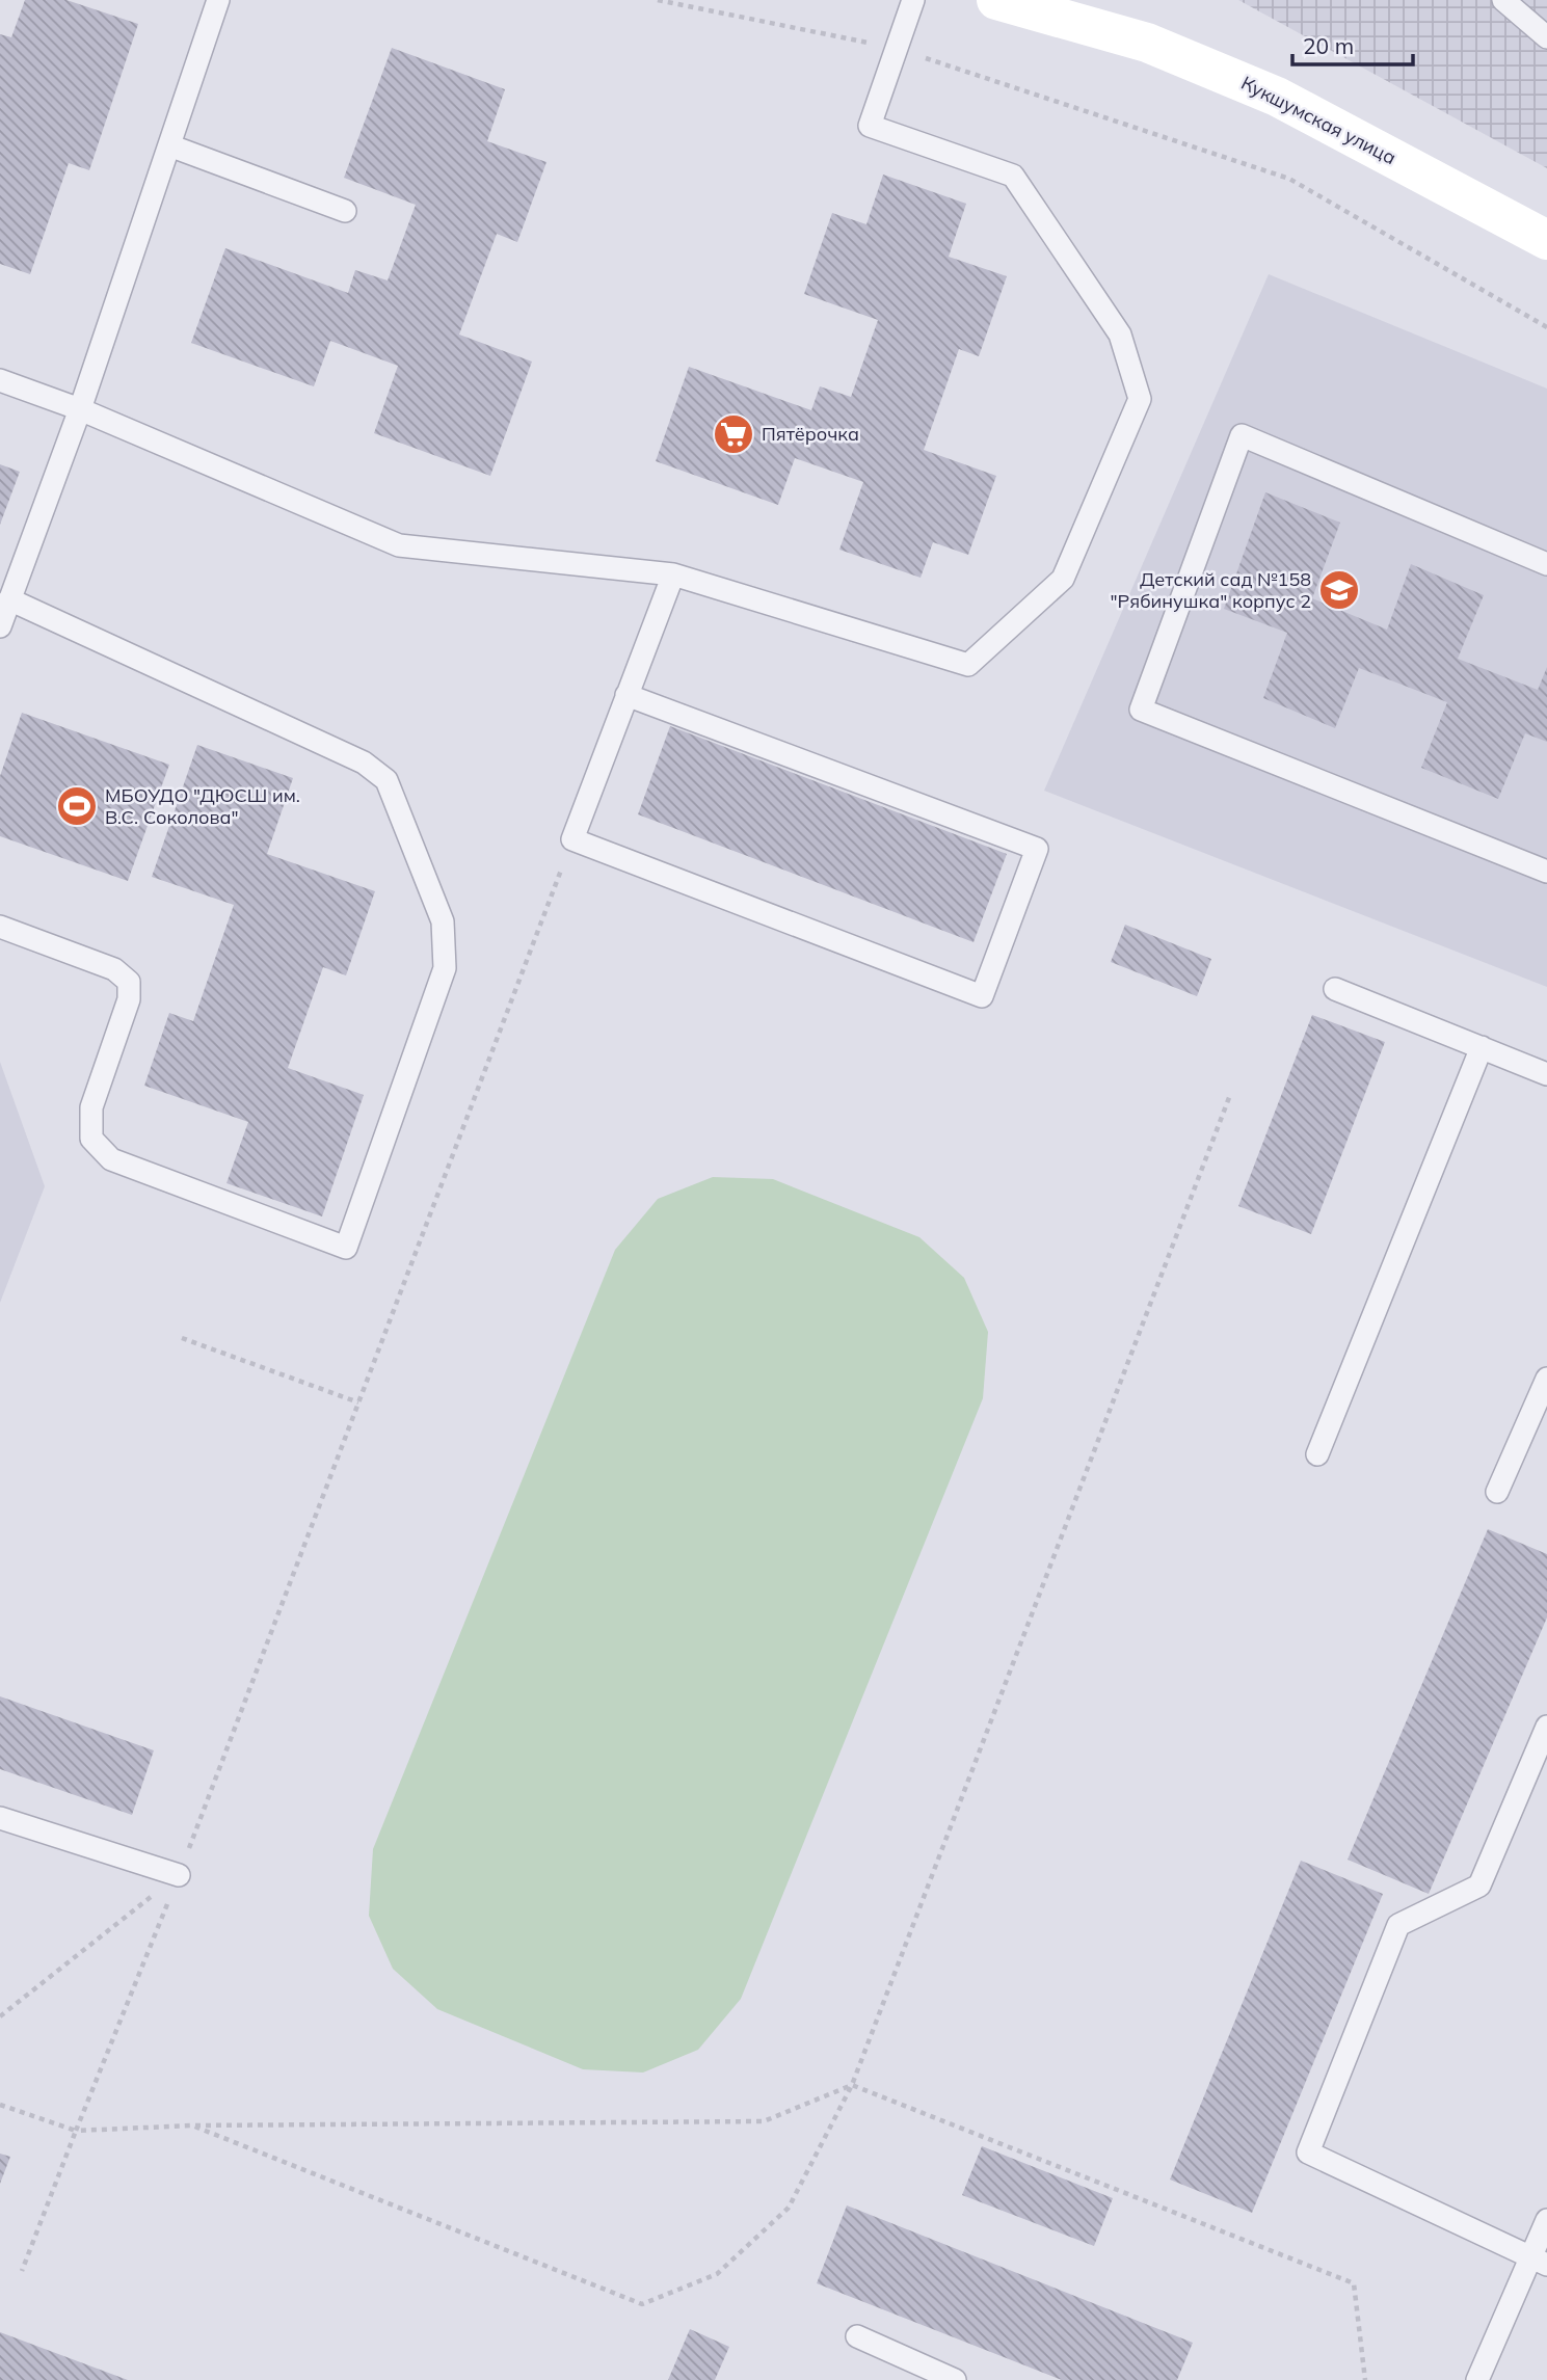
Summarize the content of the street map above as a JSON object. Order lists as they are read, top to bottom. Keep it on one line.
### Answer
{"streets":{"street":["Кукшумская улица"]},"places":{"supermarket":["Пятёрочка"],"school or university":["Детский сад №158 \"Рябинушка\" корпус 2"],"sports":["МБОУДО \"ДЮСШ им. В.С. Соколова\""]},"scale_bar":"20 m"}
